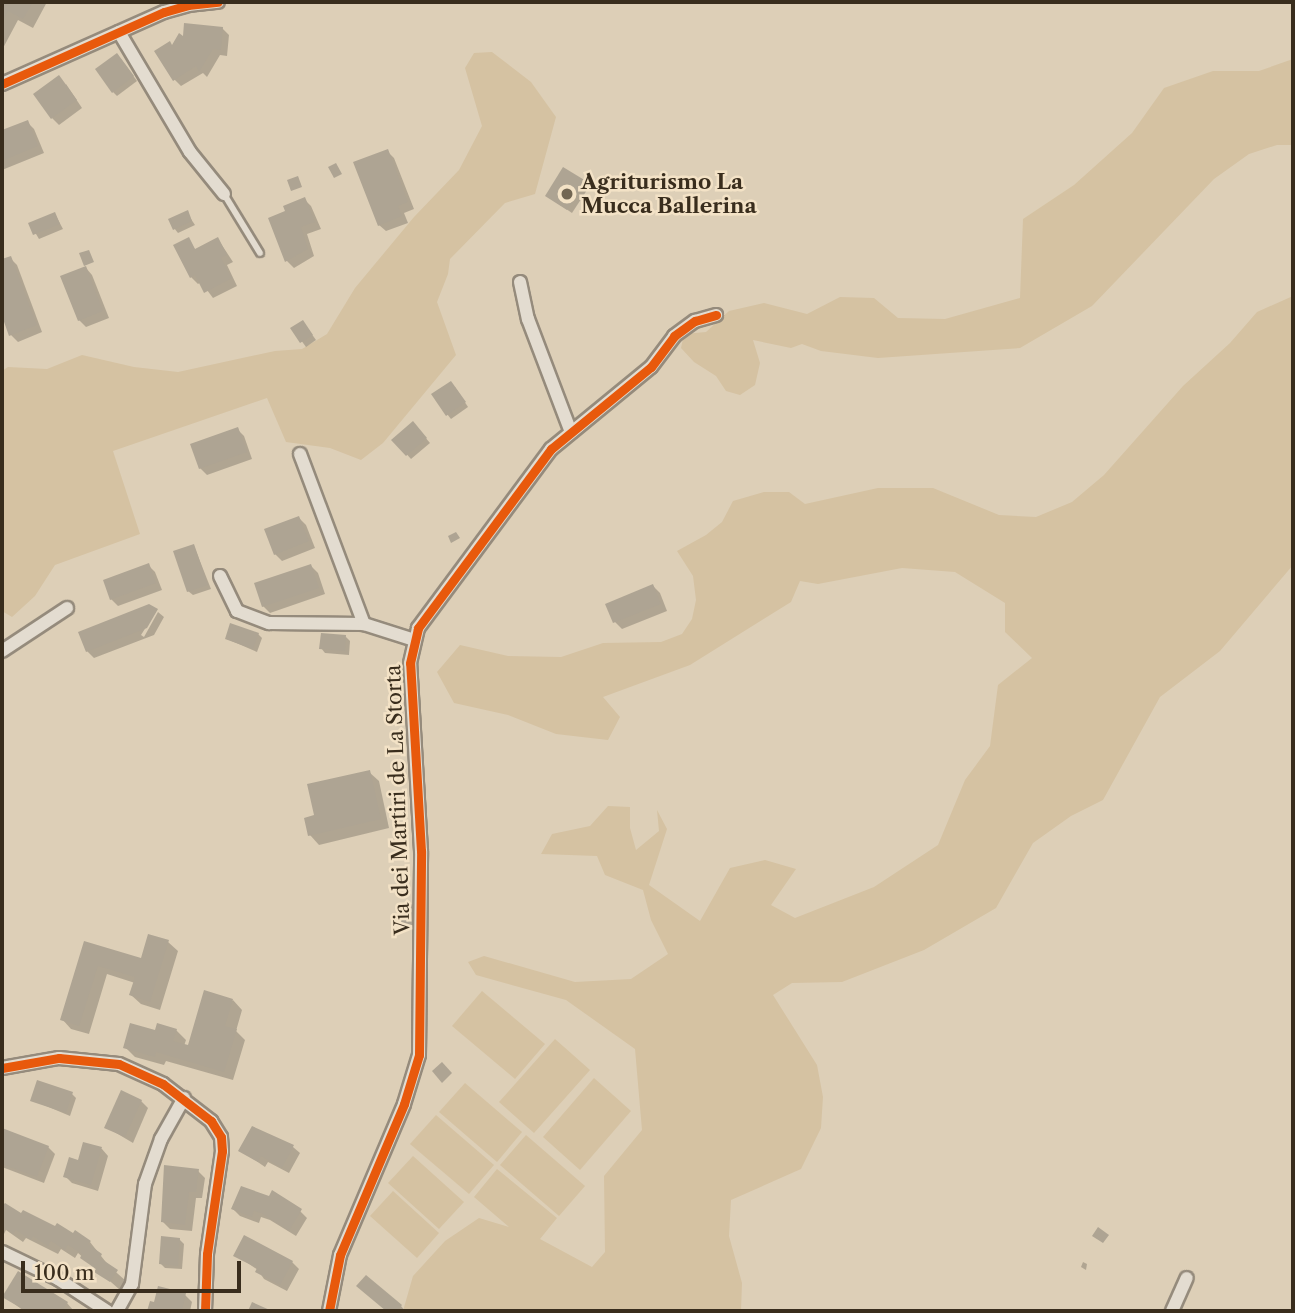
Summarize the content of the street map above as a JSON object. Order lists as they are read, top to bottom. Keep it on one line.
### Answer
{"streets":{"street":["Via dei Martiri de La Storta"]},"places":["Agriturismo La Mucca Ballerina"],"scale_bar":"100 m"}
